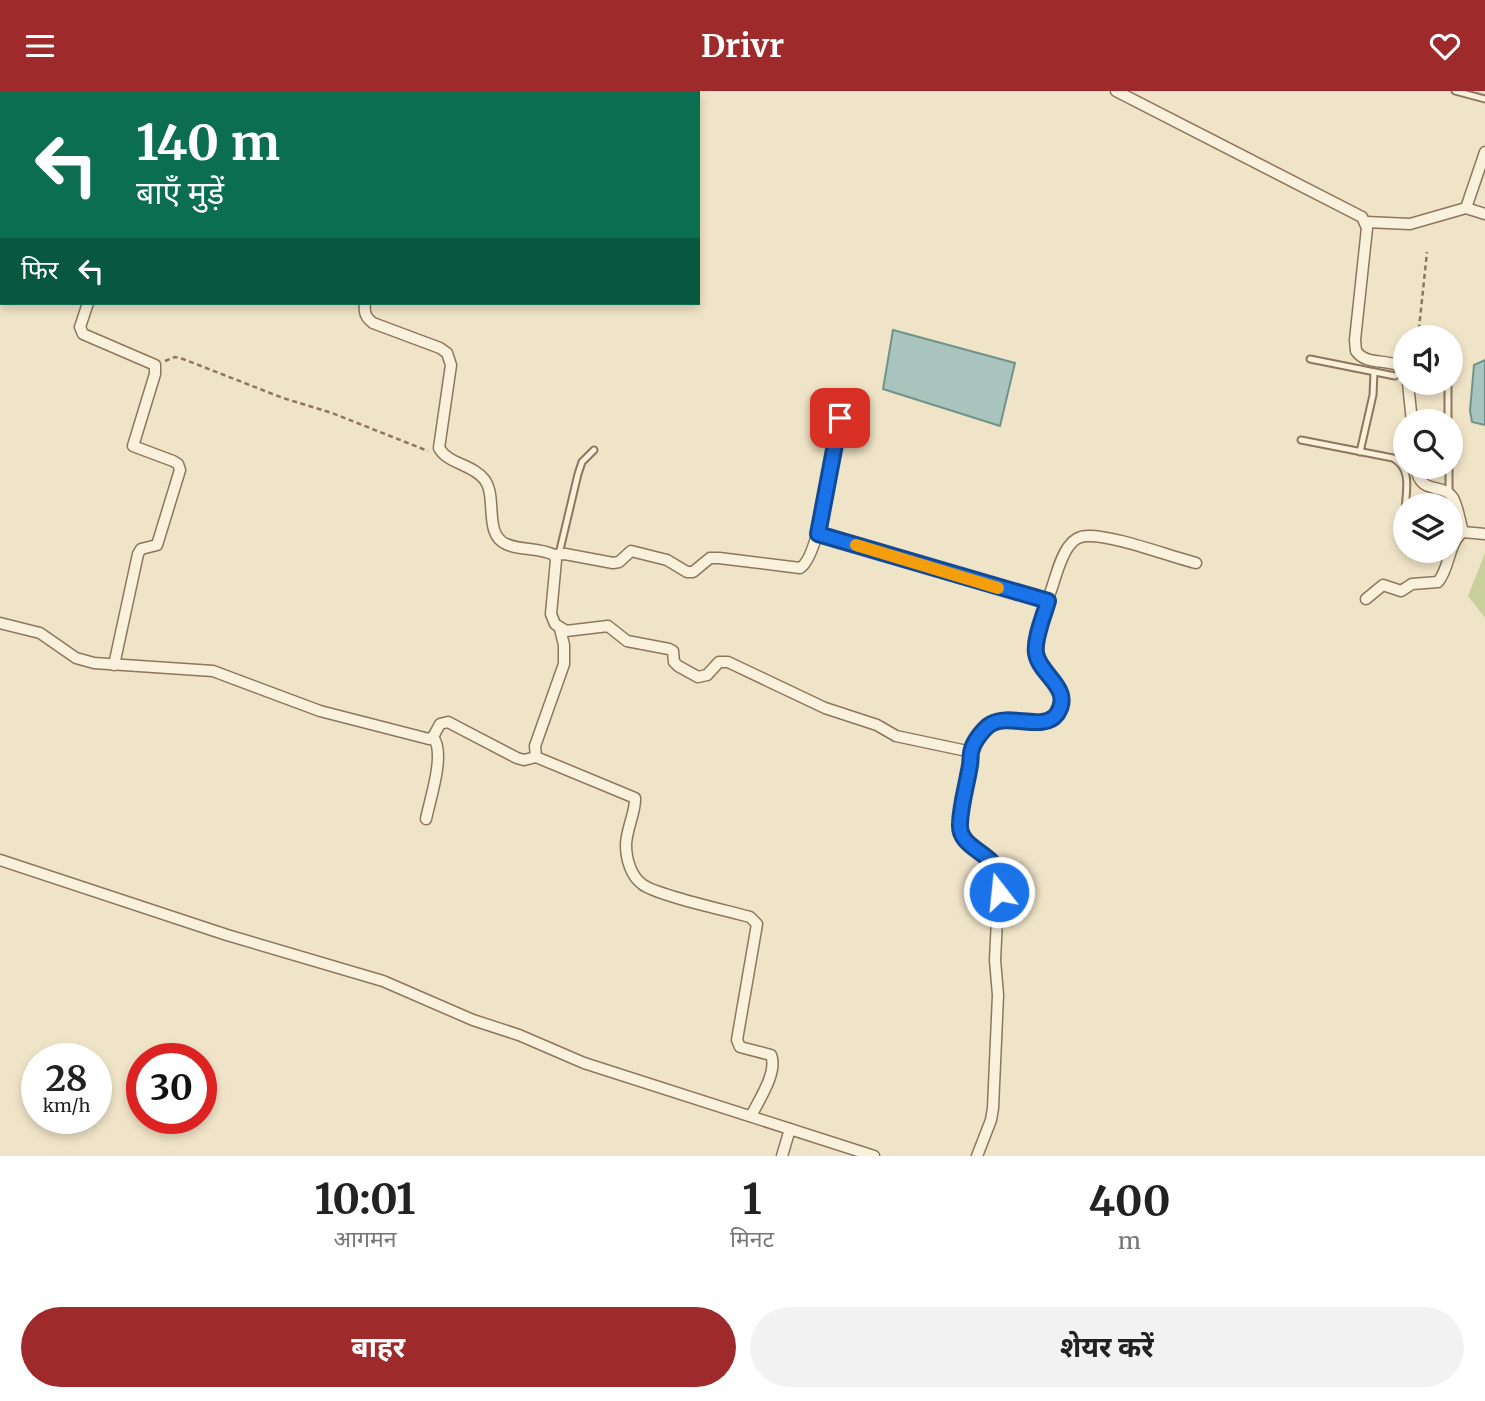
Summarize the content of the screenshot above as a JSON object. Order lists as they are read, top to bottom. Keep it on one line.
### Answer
{"page":{"header":"Drivr","turn":["140 m","बाएँ मुड़ें"],"then":"फिर","speed":"28 km/h","limit":"30","eta":["10:01","आगमन","1","मिनट","400","m"],"buttons":["बाहर","शेयर करें"]}}
